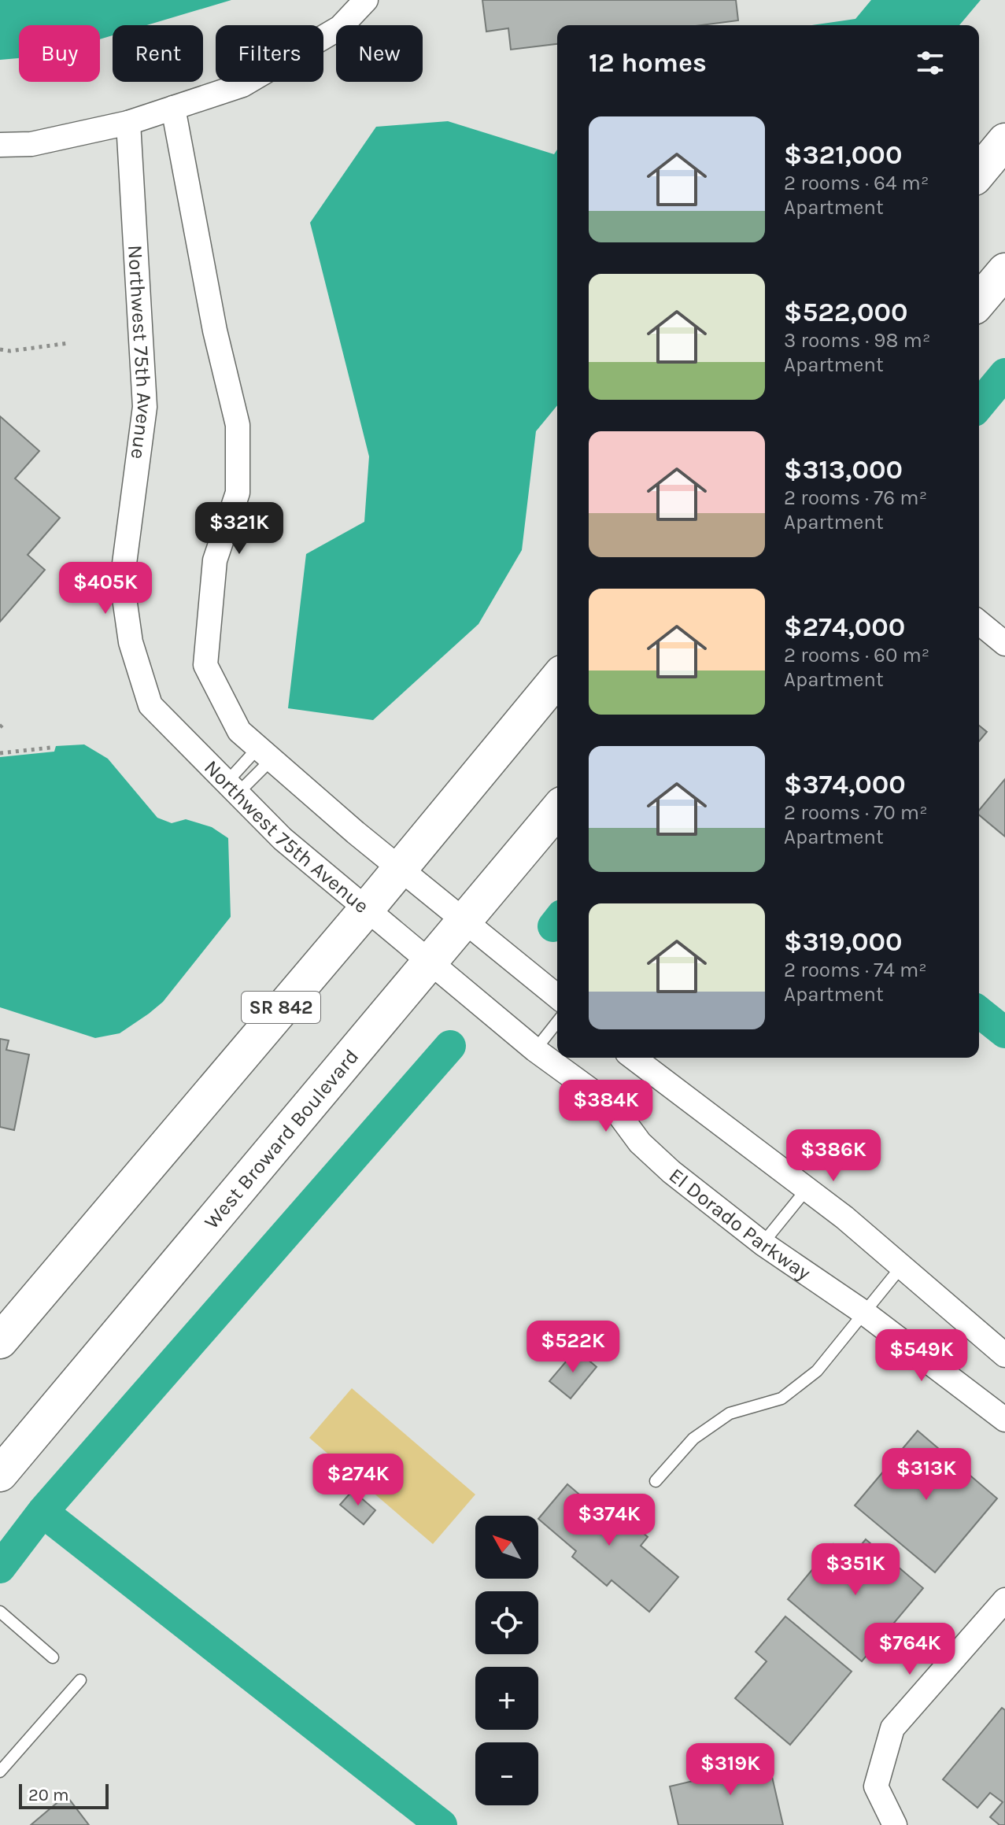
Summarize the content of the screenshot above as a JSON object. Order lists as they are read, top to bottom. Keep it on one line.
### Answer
{"streets":{"main road":["SR 842","West Broward Boulevard"],"street":["Northwest 75th Avenue","El Dorado Parkway"]},"crossings":[["Northwest 75th Avenue","SR 842"],["Northwest 75th Avenue","West Broward Boulevard"],["Northwest 75th Avenue","El Dorado Parkway"],["West Broward Boulevard","El Dorado Parkway"]],"scale_bar":"20 m","north":"top left","page":{"chip":["Buy","Rent","Filters","New"],"heading":"12 homes","list":[{"name":"$321,000","note":"2 rooms · 64 m² · Apartment"},{"name":"$522,000","note":"3 rooms · 98 m² · Apartment"},{"name":"$313,000","note":"2 rooms · 76 m² · Apartment"},{"name":"$274,000","note":"2 rooms · 60 m² · Apartment"},{"name":"$374,000","note":"2 rooms · 70 m² · Apartment"},{"name":"$319,000","note":"2 rooms · 74 m² · Apartment"}],"price":["$321K","$405K","$384K","$386K","$522K","$549K","$313K","$274K","$374K","$351K","$764K","$319K"],"map_buttons":["+","−"],"scale":"20 m"}}
